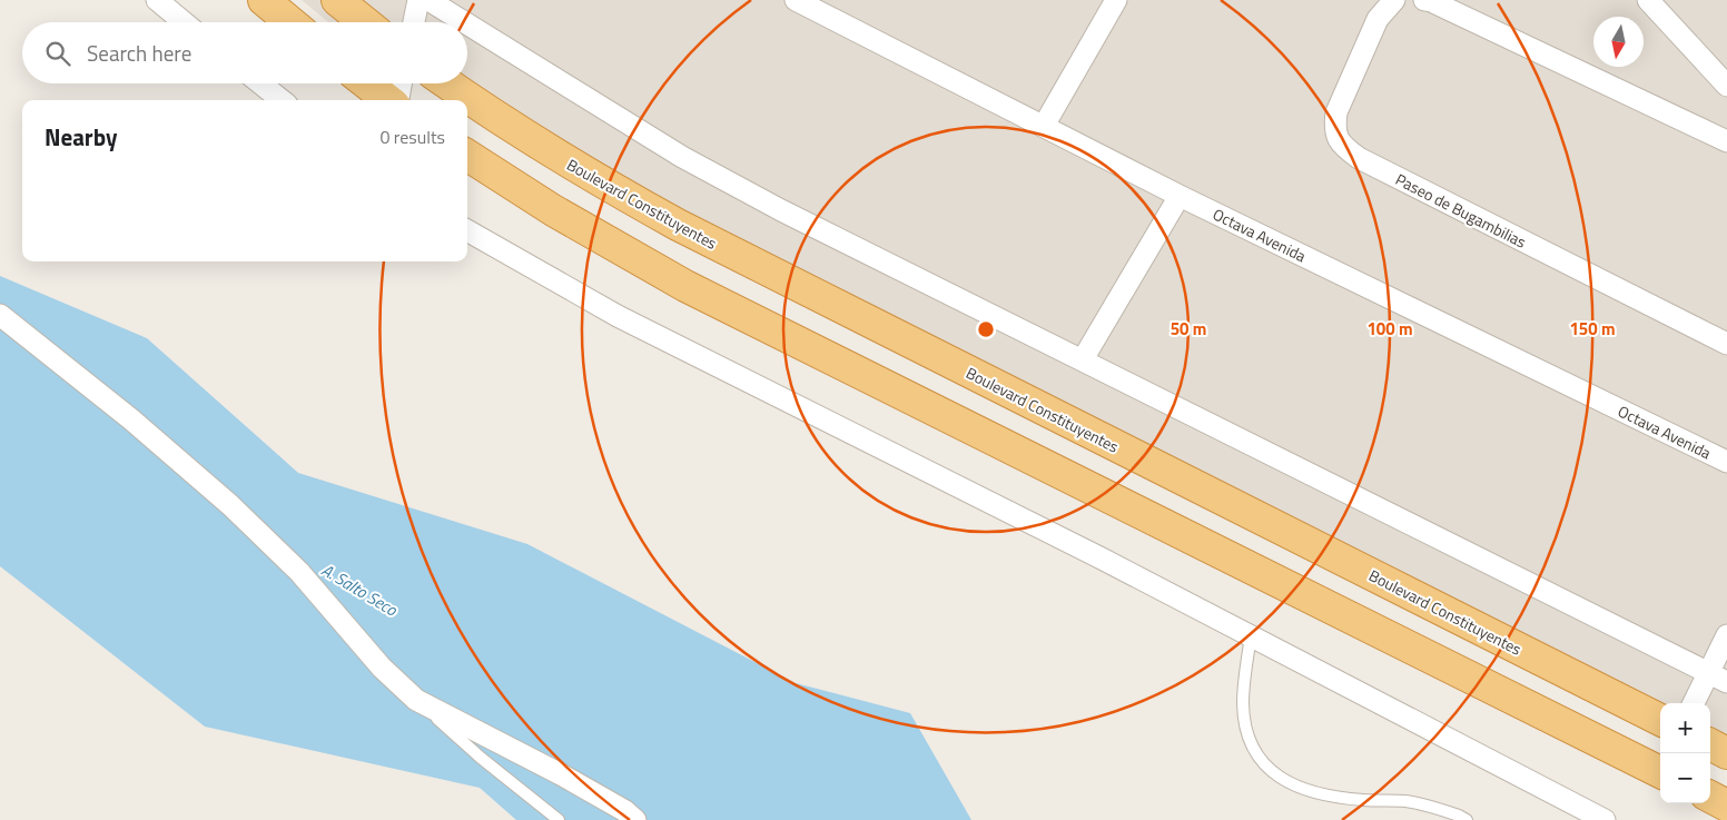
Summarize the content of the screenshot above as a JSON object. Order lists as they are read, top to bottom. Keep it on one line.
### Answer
{"streets":{"highway":["Boulevard Constituyentes"],"street":["Paseo de Bugambilias","Octava Avenida"]},"water":["A. Salto Seco"],"north":"bottom","page":{"search":"Search here","heading":["Nearby","0 results"],"map_buttons":["+","−"]},"rings":["50 m","100 m","150 m"]}
